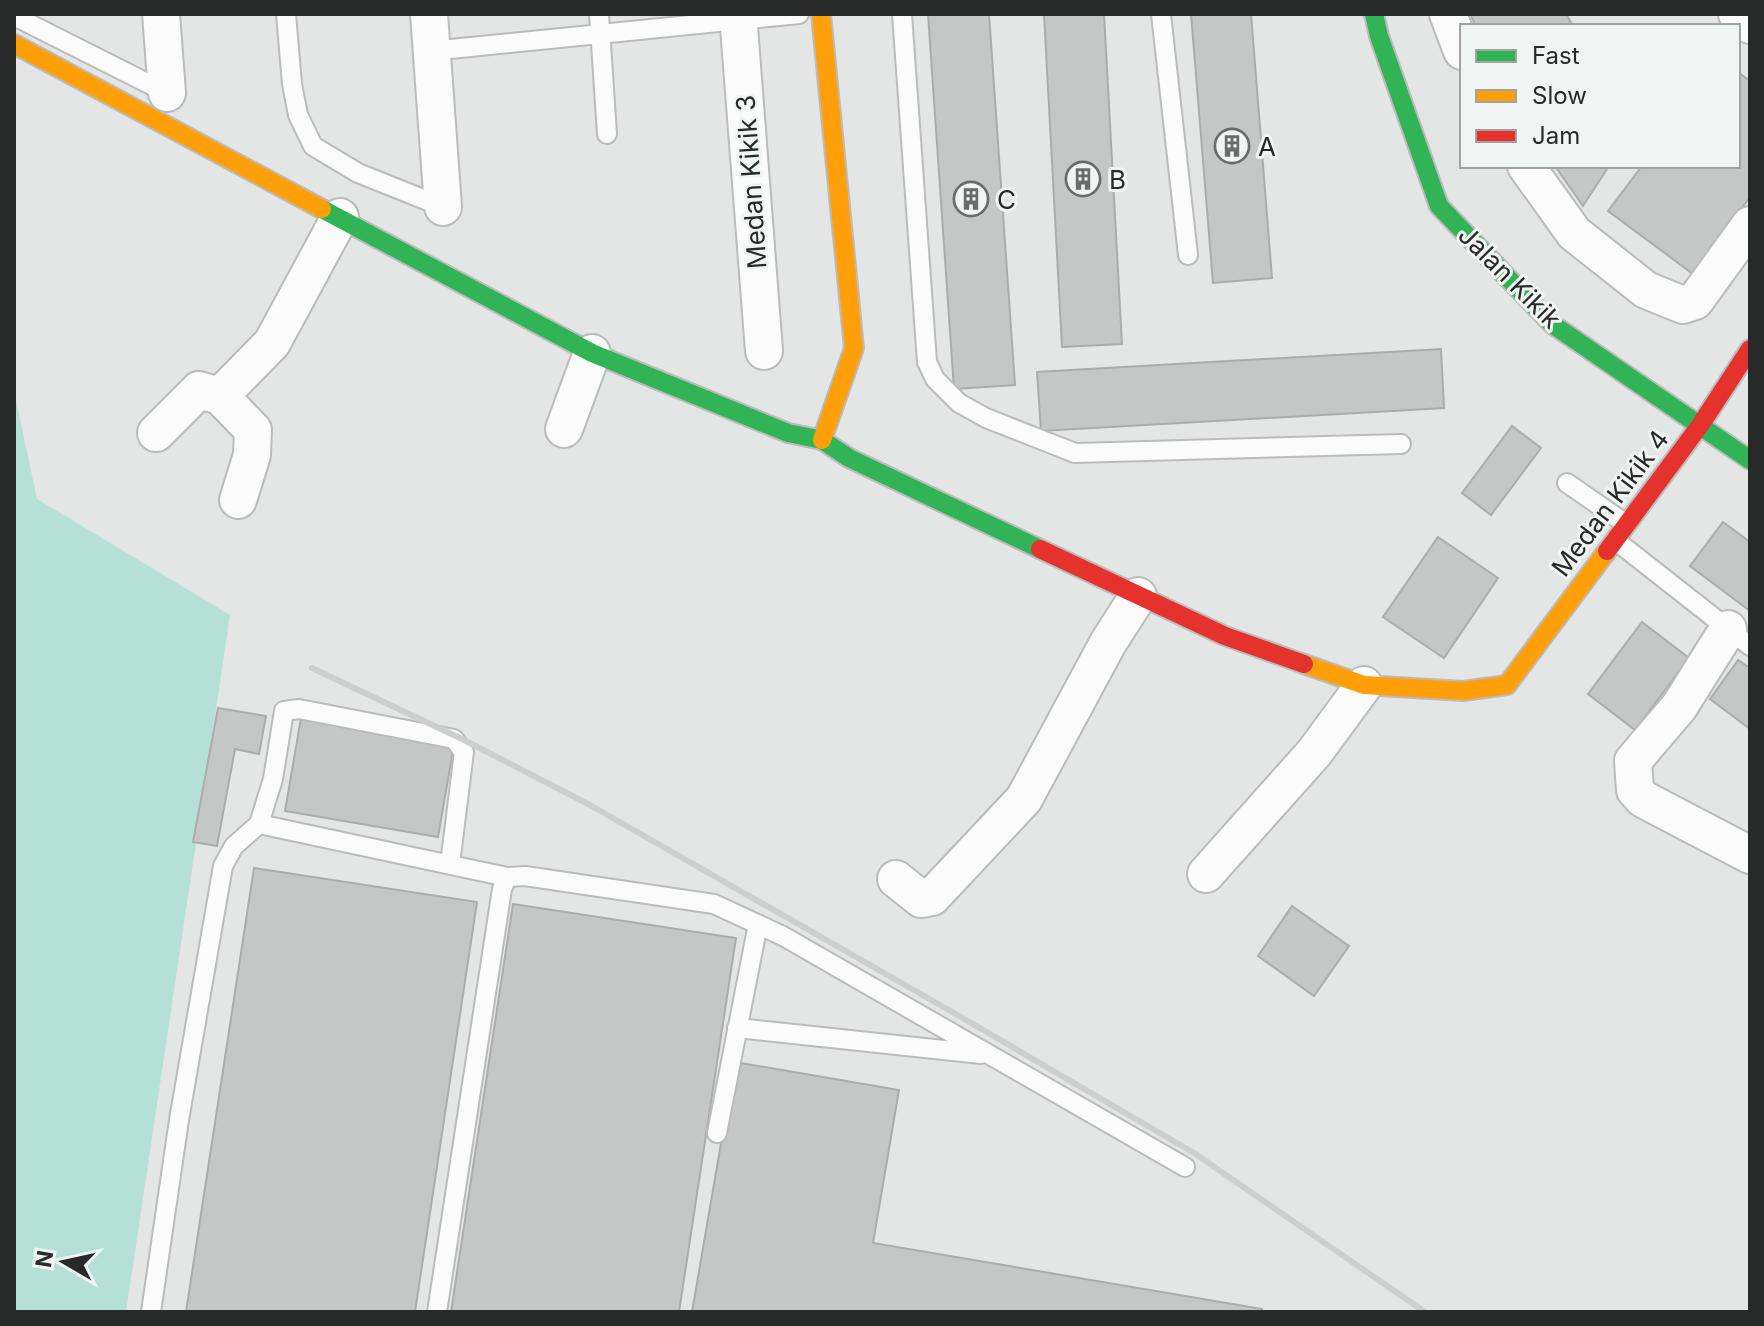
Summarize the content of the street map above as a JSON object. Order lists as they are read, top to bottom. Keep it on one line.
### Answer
{"streets":{"street":["Medan Kikik 3","Jalan Kikik","Medan Kikik 4"]},"crossings":[["Jalan Kikik","Medan Kikik 4"]],"places":{"building":["A","B","C"]},"legend":["Fast","Slow","Jam"],"north":"left"}
